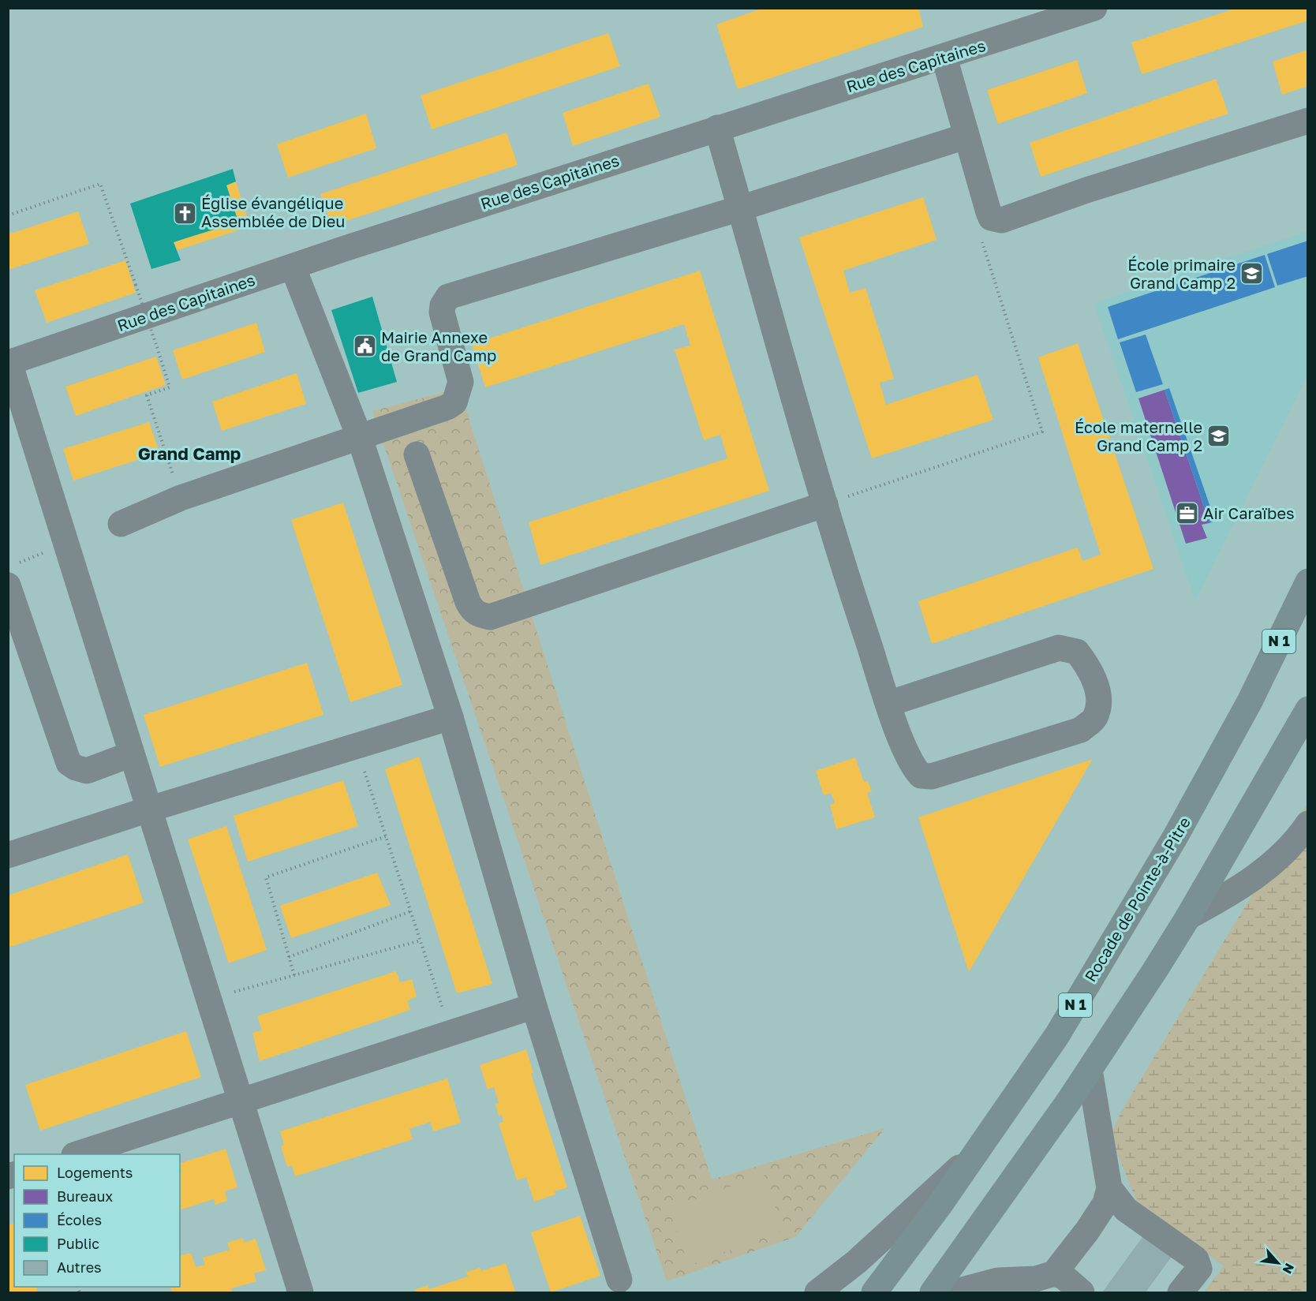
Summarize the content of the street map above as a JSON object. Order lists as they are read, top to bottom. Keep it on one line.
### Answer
{"streets":{"highway":["N 1","Rocade de Pointe-à-Pitre"],"street":["Rue des Capitaines"]},"districts":["Grand Camp"],"places":{"church":["Église évangélique Assemblée de Dieu"],"school or university":["École primaire Grand Camp 2","École maternelle Grand Camp 2"],"public building":["Mairie Annexe de Grand Camp"],"office":["Air Caraïbes"]},"legend":["Logements","Bureaux","Écoles","Public","Autres"],"north":"bottom right"}
